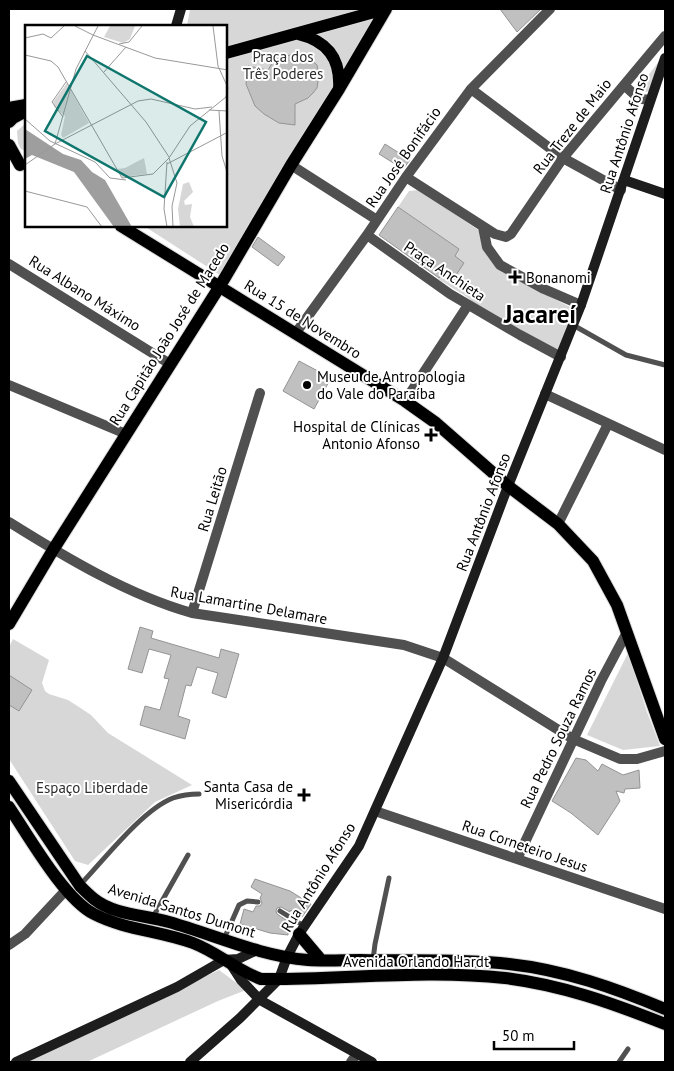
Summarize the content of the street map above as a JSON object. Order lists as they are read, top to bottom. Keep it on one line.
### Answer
{"streets":{"main road":["Rua 15 de Novembro","Rua Capitão João José de Macedo","Avenida Santos Dumont","Avenida Orlando Hardt"],"street":["Rua Treze de Maio","Rua Antônio Afonso","Rua José Bonifácio","Praça Anchieta","Rua Albano Máximo","Rua Leitão","Rua Lamartine Delamare","Rua Pedro Souza Ramos","Rua Corneteiro Jesus"]},"crossings":[["Rua Antônio Afonso","Praça Anchieta"],["Rua Antônio Afonso","Rua 15 de Novembro"],["Rua Antônio Afonso","Rua Lamartine Delamare"],["Rua Antônio Afonso","Rua Corneteiro Jesus"],["Rua Antônio Afonso","Avenida Santos Dumont"],["Rua Antônio Afonso","Avenida Orlando Hardt"],["Rua José Bonifácio","Praça Anchieta"],["Rua José Bonifácio","Rua 15 de Novembro"],["Rua Albano Máximo","Rua Capitão João José de Macedo"],["Rua 15 de Novembro","Rua Capitão João José de Macedo"],["Rua 15 de Novembro","Rua Pedro Souza Ramos"],["Rua Capitão João José de Macedo","Rua Lamartine Delamare"],["Rua Leitão","Rua Lamartine Delamare"],["Rua Lamartine Delamare","Rua Pedro Souza Ramos"],["Rua Pedro Souza Ramos","Rua Corneteiro Jesus"],["Avenida Santos Dumont","Avenida Orlando Hardt"]],"districts":["Jacareí"],"parks":["Praça dos Três Poderes","Espaço Liberdade"],"places":{"health":["Bonanomi","Hospital de Clínicas Antonio Afonso","Santa Casa de Misericórdia"],"other":["Museu de Antropologia do Vale do Paraíba"]},"scale_bar":"50 m"}
